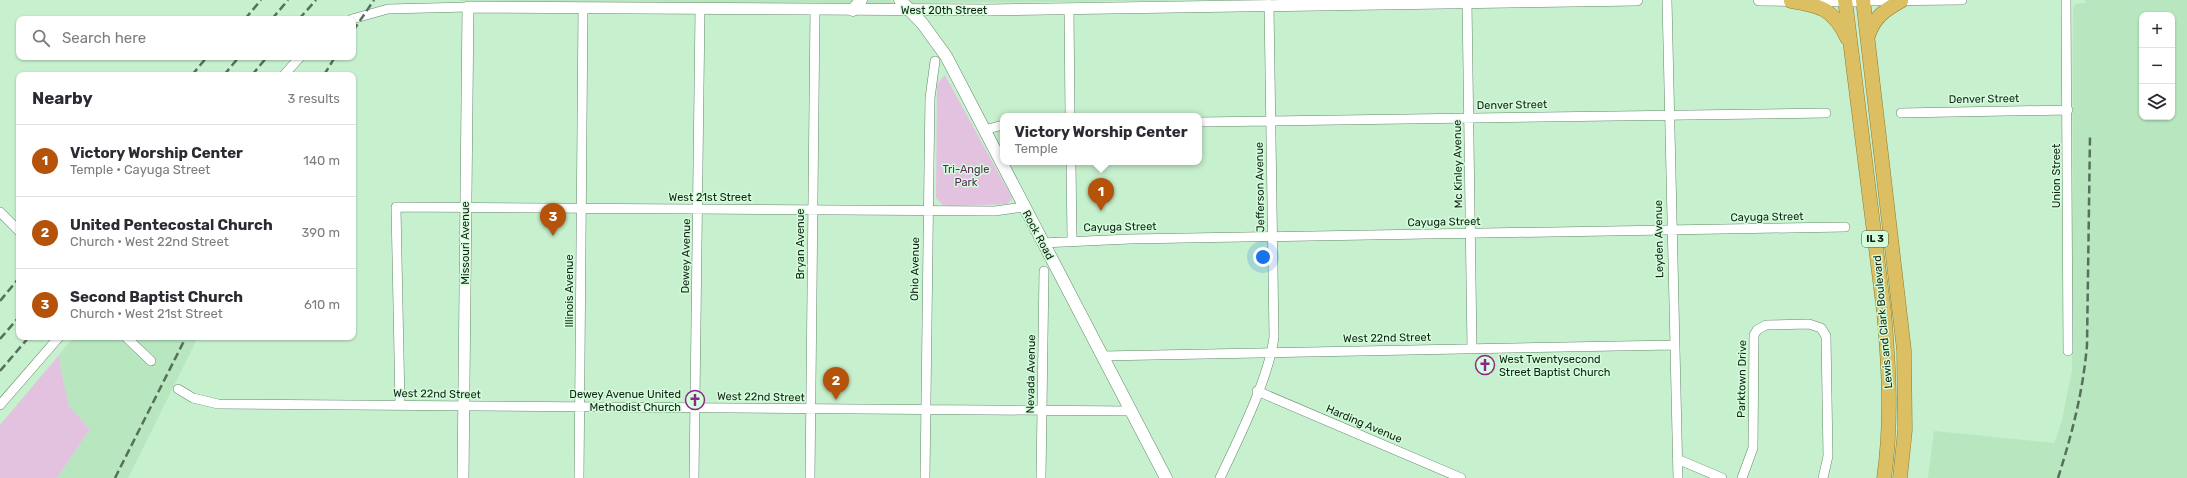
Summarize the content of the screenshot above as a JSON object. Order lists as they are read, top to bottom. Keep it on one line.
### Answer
{"streets":{"highway":["IL 3","Lewis and Clark Boulevard"],"main road":["Rock Road"],"street":["West 20th Street","Denver Street","Mc Kinley Avenue","Union Street","Jefferson Avenue","West 21st Street","Cayuga Street","Leyden Avenue","Missouri Avenue","Bryan Avenue","Dewey Avenue","Ohio Avenue","Illinois Avenue","West 22nd Street","Nevada Avenue","Parktown Drive","Harding Avenue"]},"crossings":[["West 20th Street","Mc Kinley Avenue"],["West 20th Street","Jefferson Avenue"],["West 20th Street","Rock Road"],["West 20th Street","Missouri Avenue"],["West 20th Street","Bryan Avenue"],["West 20th Street","Dewey Avenue"],["West 20th Street","Illinois Avenue"],["Denver Street","Mc Kinley Avenue"],["Denver Street","Union Street"],["Denver Street","Jefferson Avenue"],["Denver Street","Leyden Avenue"],["Mc Kinley Avenue","Cayuga Street"],["Mc Kinley Avenue","West 22nd Street"],["Jefferson Avenue","Cayuga Street"],["Jefferson Avenue","West 22nd Street"],["Jefferson Avenue","Harding Avenue"],["West 21st Street","Rock Road"],["West 21st Street","Missouri Avenue"],["West 21st Street","Bryan Avenue"],["West 21st Street","Dewey Avenue"],["West 21st Street","Ohio Avenue"],["West 21st Street","Illinois Avenue"],["West 21st Street","West 22nd Street"],["Cayuga Street","Rock Road"],["Cayuga Street","Leyden Avenue"],["Rock Road","West 22nd Street"],["Leyden Avenue","West 22nd Street"],["Missouri Avenue","West 22nd Street"],["Bryan Avenue","West 22nd Street"],["Dewey Avenue","West 22nd Street"],["Ohio Avenue","West 22nd Street"],["Illinois Avenue","West 22nd Street"],["West 22nd Street","Nevada Avenue"]],"parks":["Tri-Angle Park"],"places":{"church":["West Twentysecond Street Baptist Church","Dewey Avenue United Methodist Church"]},"page":{"map_buttons":["+","−"],"search":"Search here","heading":["Nearby","3 results"],"popup":["Victory Worship Center","Temple"],"list":[{"mark":"1","name":"Victory Worship Center","note":"Temple · Cayuga Street","value":"140 m"},{"mark":"2","name":"United Pentecostal Church","note":"Church · West 22nd Street","value":"390 m"},{"mark":"3","name":"Second Baptist Church","note":"Church · West 21st Street","value":"610 m"}],"pins":["1","3","2"]}}
